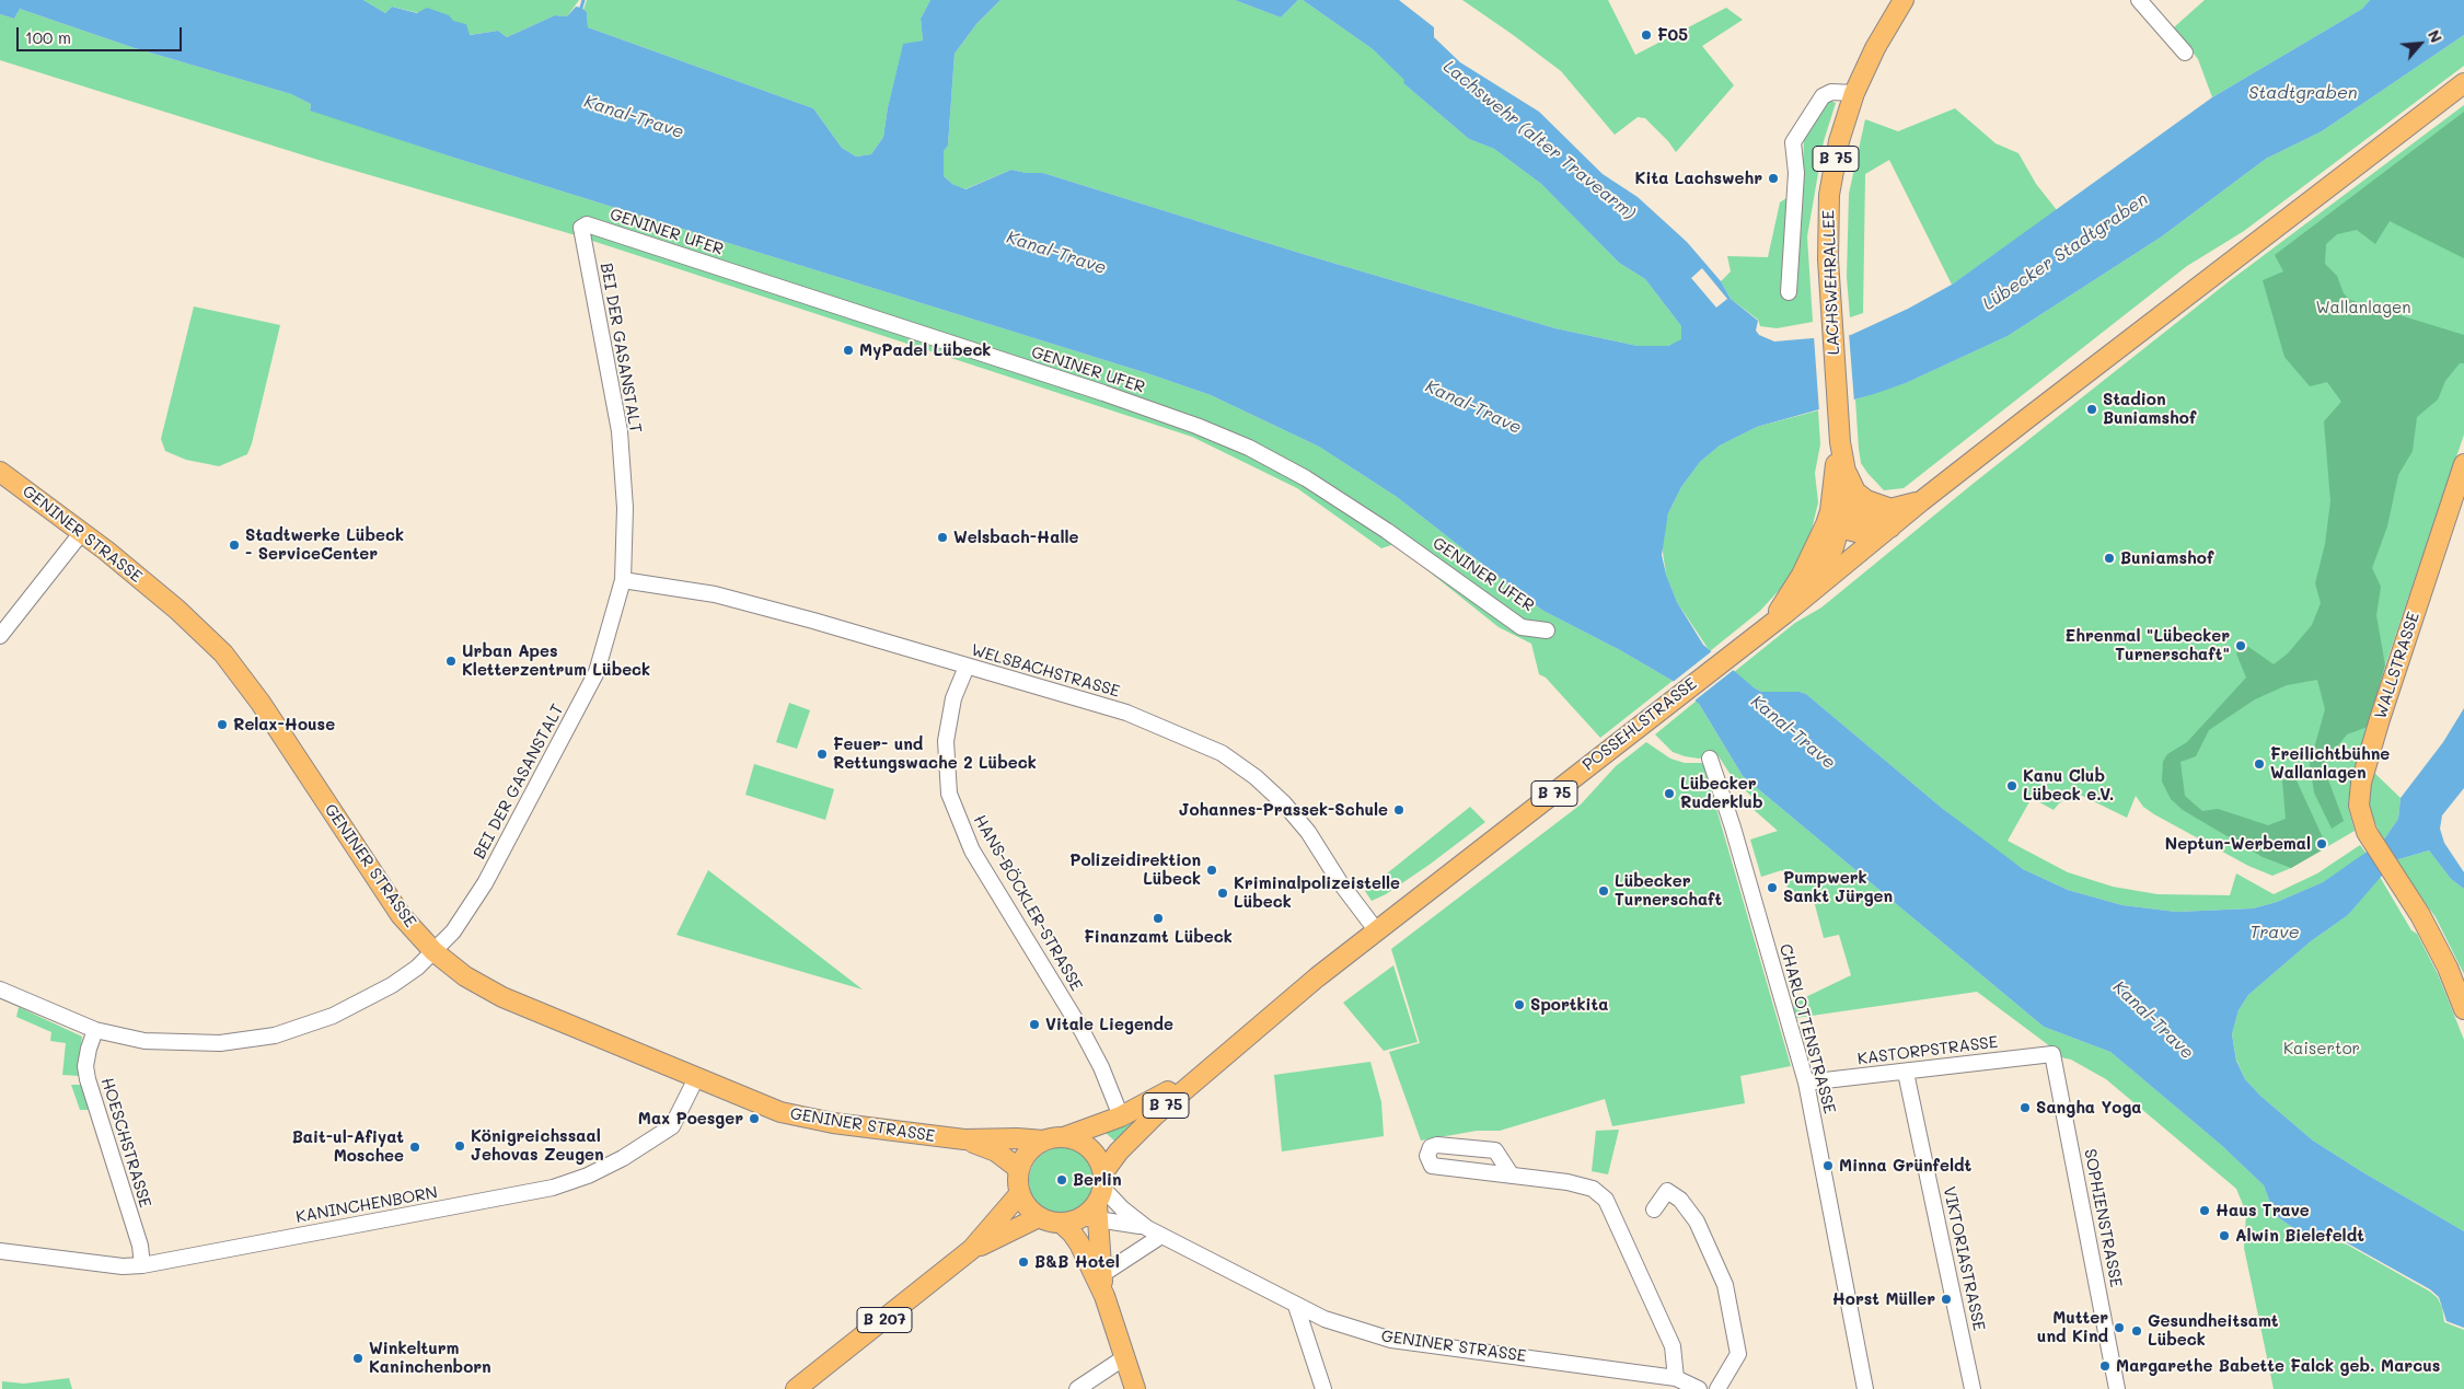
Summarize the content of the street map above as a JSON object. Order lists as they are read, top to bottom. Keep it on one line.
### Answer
{"streets":{"main road":["B 75","LACHSWEHRALLEE","GENINER STRASSE","WALLSTRASSE","POSSEHLSTRASSE","B 207"],"street":["GENINER UFER","BEI DER GASANSTALT","WELSBACHSTRASSE","HANS-BÖCKLER-STRASSE","CHARLOTTENSTRASSE","KASTORPSTRASSE","HOESCHSTRASSE","KANINCHENBORN","SOPHIENSTRASSE","VIKTORIASTRASSE"]},"crossings":[["GENINER UFER","BEI DER GASANSTALT"],["LACHSWEHRALLEE","POSSEHLSTRASSE"],["BEI DER GASANSTALT","GENINER STRASSE"],["BEI DER GASANSTALT","WELSBACHSTRASSE"],["BEI DER GASANSTALT","HOESCHSTRASSE"],["GENINER STRASSE","POSSEHLSTRASSE"],["GENINER STRASSE","KANINCHENBORN"],["GENINER STRASSE","B 207"],["WELSBACHSTRASSE","POSSEHLSTRASSE"],["WELSBACHSTRASSE","HANS-BÖCKLER-STRASSE"],["POSSEHLSTRASSE","HANS-BÖCKLER-STRASSE"],["POSSEHLSTRASSE","B 207"],["CHARLOTTENSTRASSE","KASTORPSTRASSE"],["KASTORPSTRASSE","SOPHIENSTRASSE"],["KASTORPSTRASSE","VIKTORIASTRASSE"],["HOESCHSTRASSE","KANINCHENBORN"]],"water":["Stadtgraben","Kanal-Trave","Lachswehr (alter Travearm)","Lübecker Stadtgraben","Trave"],"parks":["Wallanlagen","Kaisertor"],"places":["F05","Kita Lachswehr","MyPadel Lübeck","Stadion Buniamshof","Welsbach-Halle","Stadtwerke Lübeck - ServiceCenter","Buniamshof","Ehrenmal \"Lübecker Turnerschaft\"","Urban Apes Kletterzentrum Lübeck","Relax-House","Feuer- und Rettungswache 2 Lübeck","Freilichtbühne Wallanlagen","Kanu Club Lübeck e.V.","Lübecker Ruderklub","Johannes-Prassek-Schule","Neptun-Werbemal","Polizeidirektion Lübeck","Pumpwerk Sankt Jürgen","Lübecker Turnerschaft","Kriminalpolizeistelle Lübeck","Finanzamt Lübeck","Sportkita","Vitale Liegende","Sangha Yoga","Max Poesger","Königreichssaal Jehovas Zeugen","Bait-ul-Afiyat Moschee","Minna Grünfeldt","Berlin","Haus Trave","Alwin Bielefeldt","B&B Hotel","Horst Müller","Mutter und Kind","Gesundheitsamt Lübeck","Winkelturm Kaninchenborn","Margarethe Babette Falck geb. Marcus"],"scale_bar":"100 m","north":"top right"}
